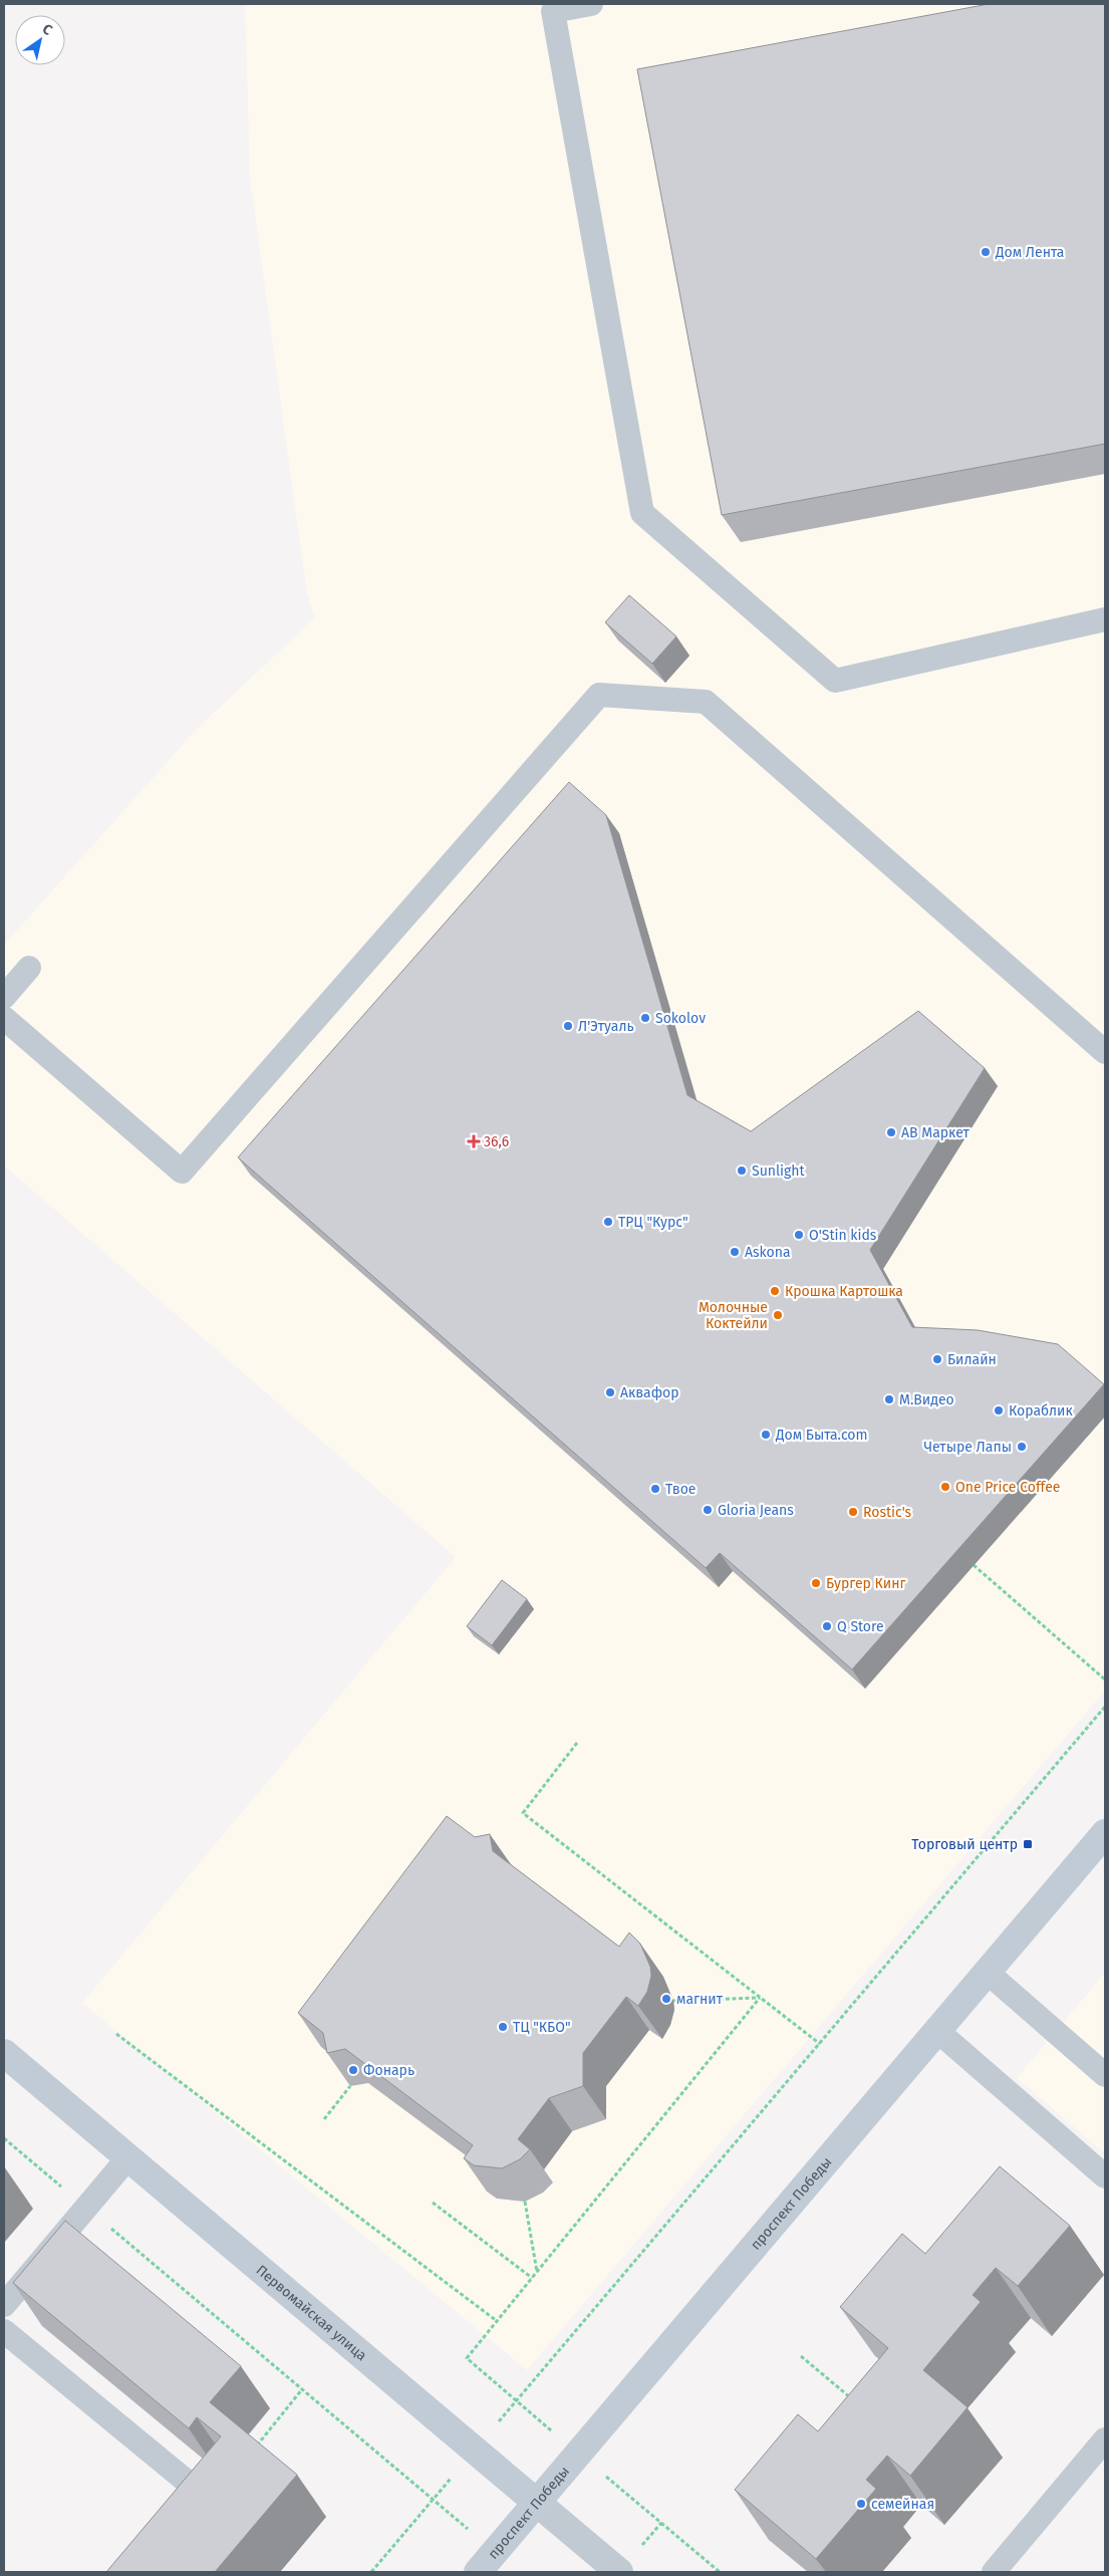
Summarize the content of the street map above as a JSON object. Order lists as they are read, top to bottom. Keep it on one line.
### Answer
{"streets":{"main road":["проспект Победы","Первомайская улица"]},"crossings":[["проспект Победы","Первомайская улица"]],"places":{"other":["Дом Лента","Sokolov","Л'Этуаль","АВ Маркет","Sunlight","ТРЦ \"Курс\"","O'Stin kids","Askona","Крошка Картошка","Молочные Коктейли","Билайн","Аквафор","М.Видео","Кораблик","Дом Быта.com","Четыре Лапы","One Price Coffee","Твое","Gloria Jeans","Rostic's","Бургер Кинг","Q Store","магнит","ТЦ \"КБО\"","Фонарь","семейная"],"health":["36,6"],"transit":["Торговый центр"]},"north":"top right"}
